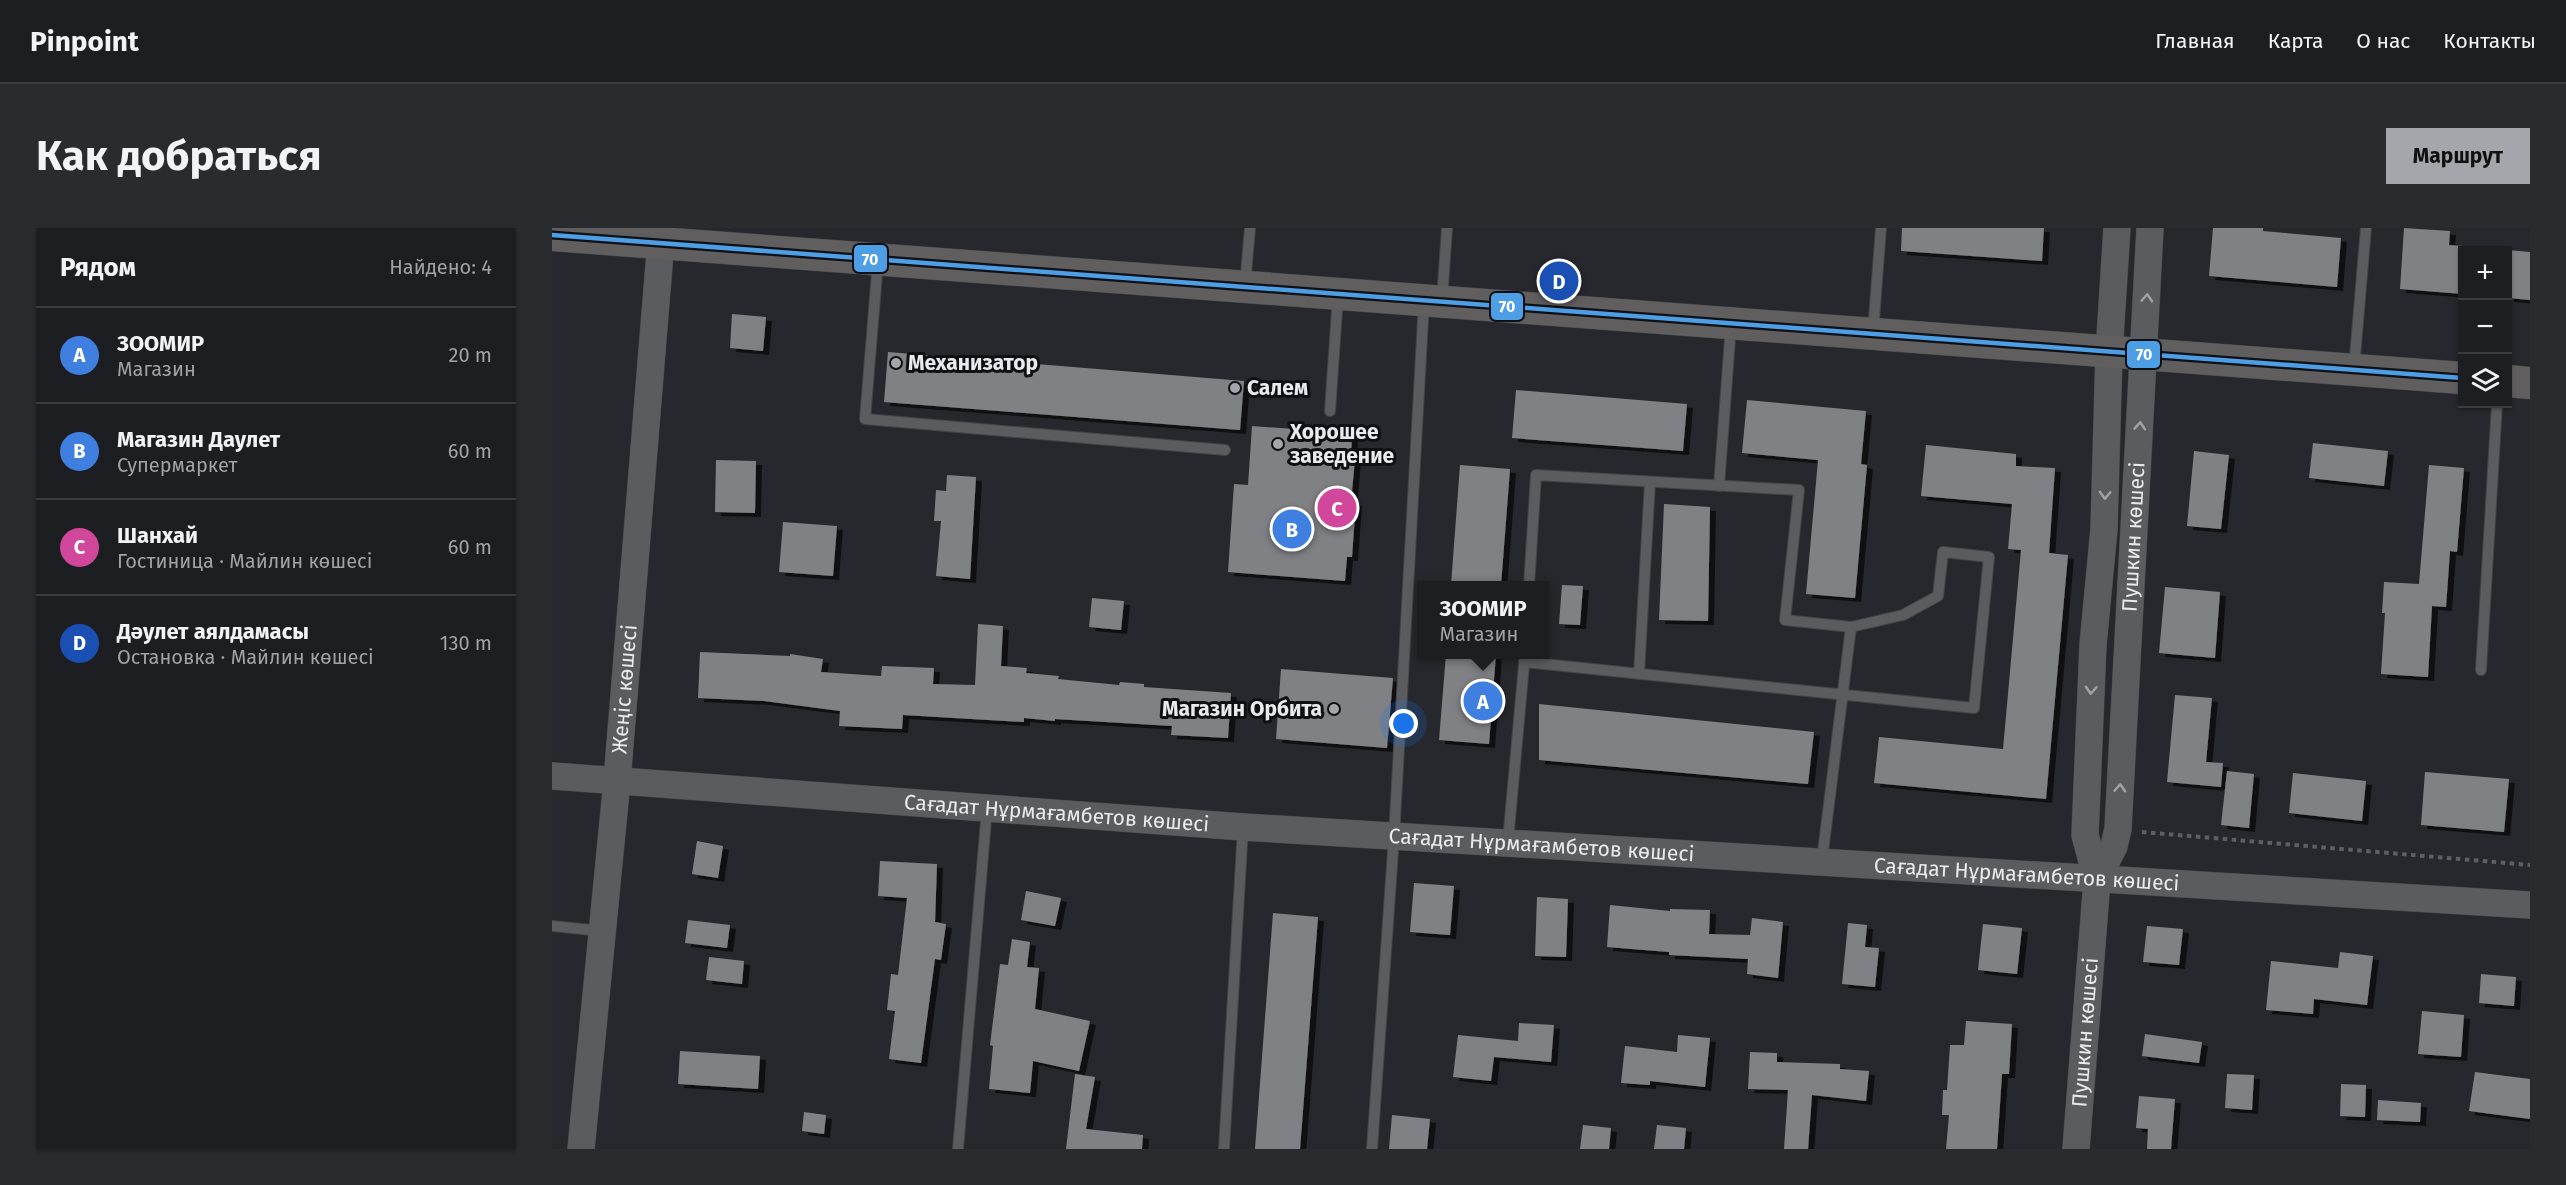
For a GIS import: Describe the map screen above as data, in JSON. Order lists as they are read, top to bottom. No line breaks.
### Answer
{"streets":{"street":["Пушкин көшесі","Жеңіс көшесі","Сағадат Нұрмағамбетов көшесі"]},"crossings":[["Пушкин көшесі","Сағадат Нұрмағамбетов көшесі"],["Жеңіс көшесі","Сағадат Нұрмағамбетов көшесі"]],"places":["Механизатор","Салем","Хорошее заведение","Магазин Орбита"],"lines":["transit line 70"],"page":{"header":"Pinpoint","nav":["Главная","Карта","О нас","Контакты"],"buttons":"Маршрут","title":"Как добраться","heading":["Рядом","Найдено: 4"],"map_buttons":["+","−"],"pins":["D","C","B","A"],"list":[{"mark":"A","name":"ЗООМИР","note":"Магазин","value":"20 m"},{"mark":"B","name":"Магазин Даулет","note":"Супермаркет","value":"60 m"},{"mark":"C","name":"Шанхай","note":"Гостиница · Майлин көшесі","value":"60 m"},{"mark":"D","name":"Дәулет аялдамасы","note":"Остановка · Майлин көшесі","value":"130 m"}],"popup":["ЗООМИР","Магазин"]}}
